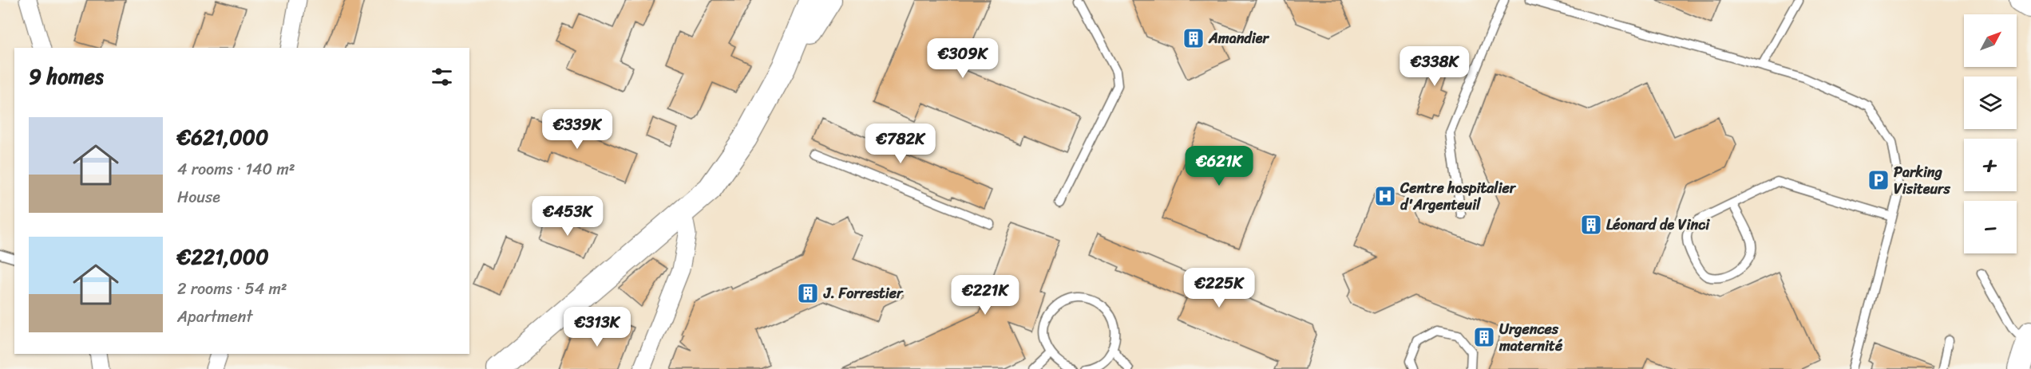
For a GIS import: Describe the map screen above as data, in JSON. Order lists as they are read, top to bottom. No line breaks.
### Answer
{"places":{"building":["Amandier","Léonard de Vinci","J. Forrestier","Urgences maternité"],"parking":["Parking Visiteurs"],"hospital":["Centre hospitalier d'Argenteuil"]},"north":"top right","page":{"map_buttons":["+","−"],"price":["€309K","€338K","€339K","€782K","€621K","€453K","€225K","€221K","€313K"],"heading":"9 homes","list":[{"name":"€621,000","note":"4 rooms · 140 m² · House"},{"name":"€221,000","note":"2 rooms · 54 m² · Apartment"}]}}
